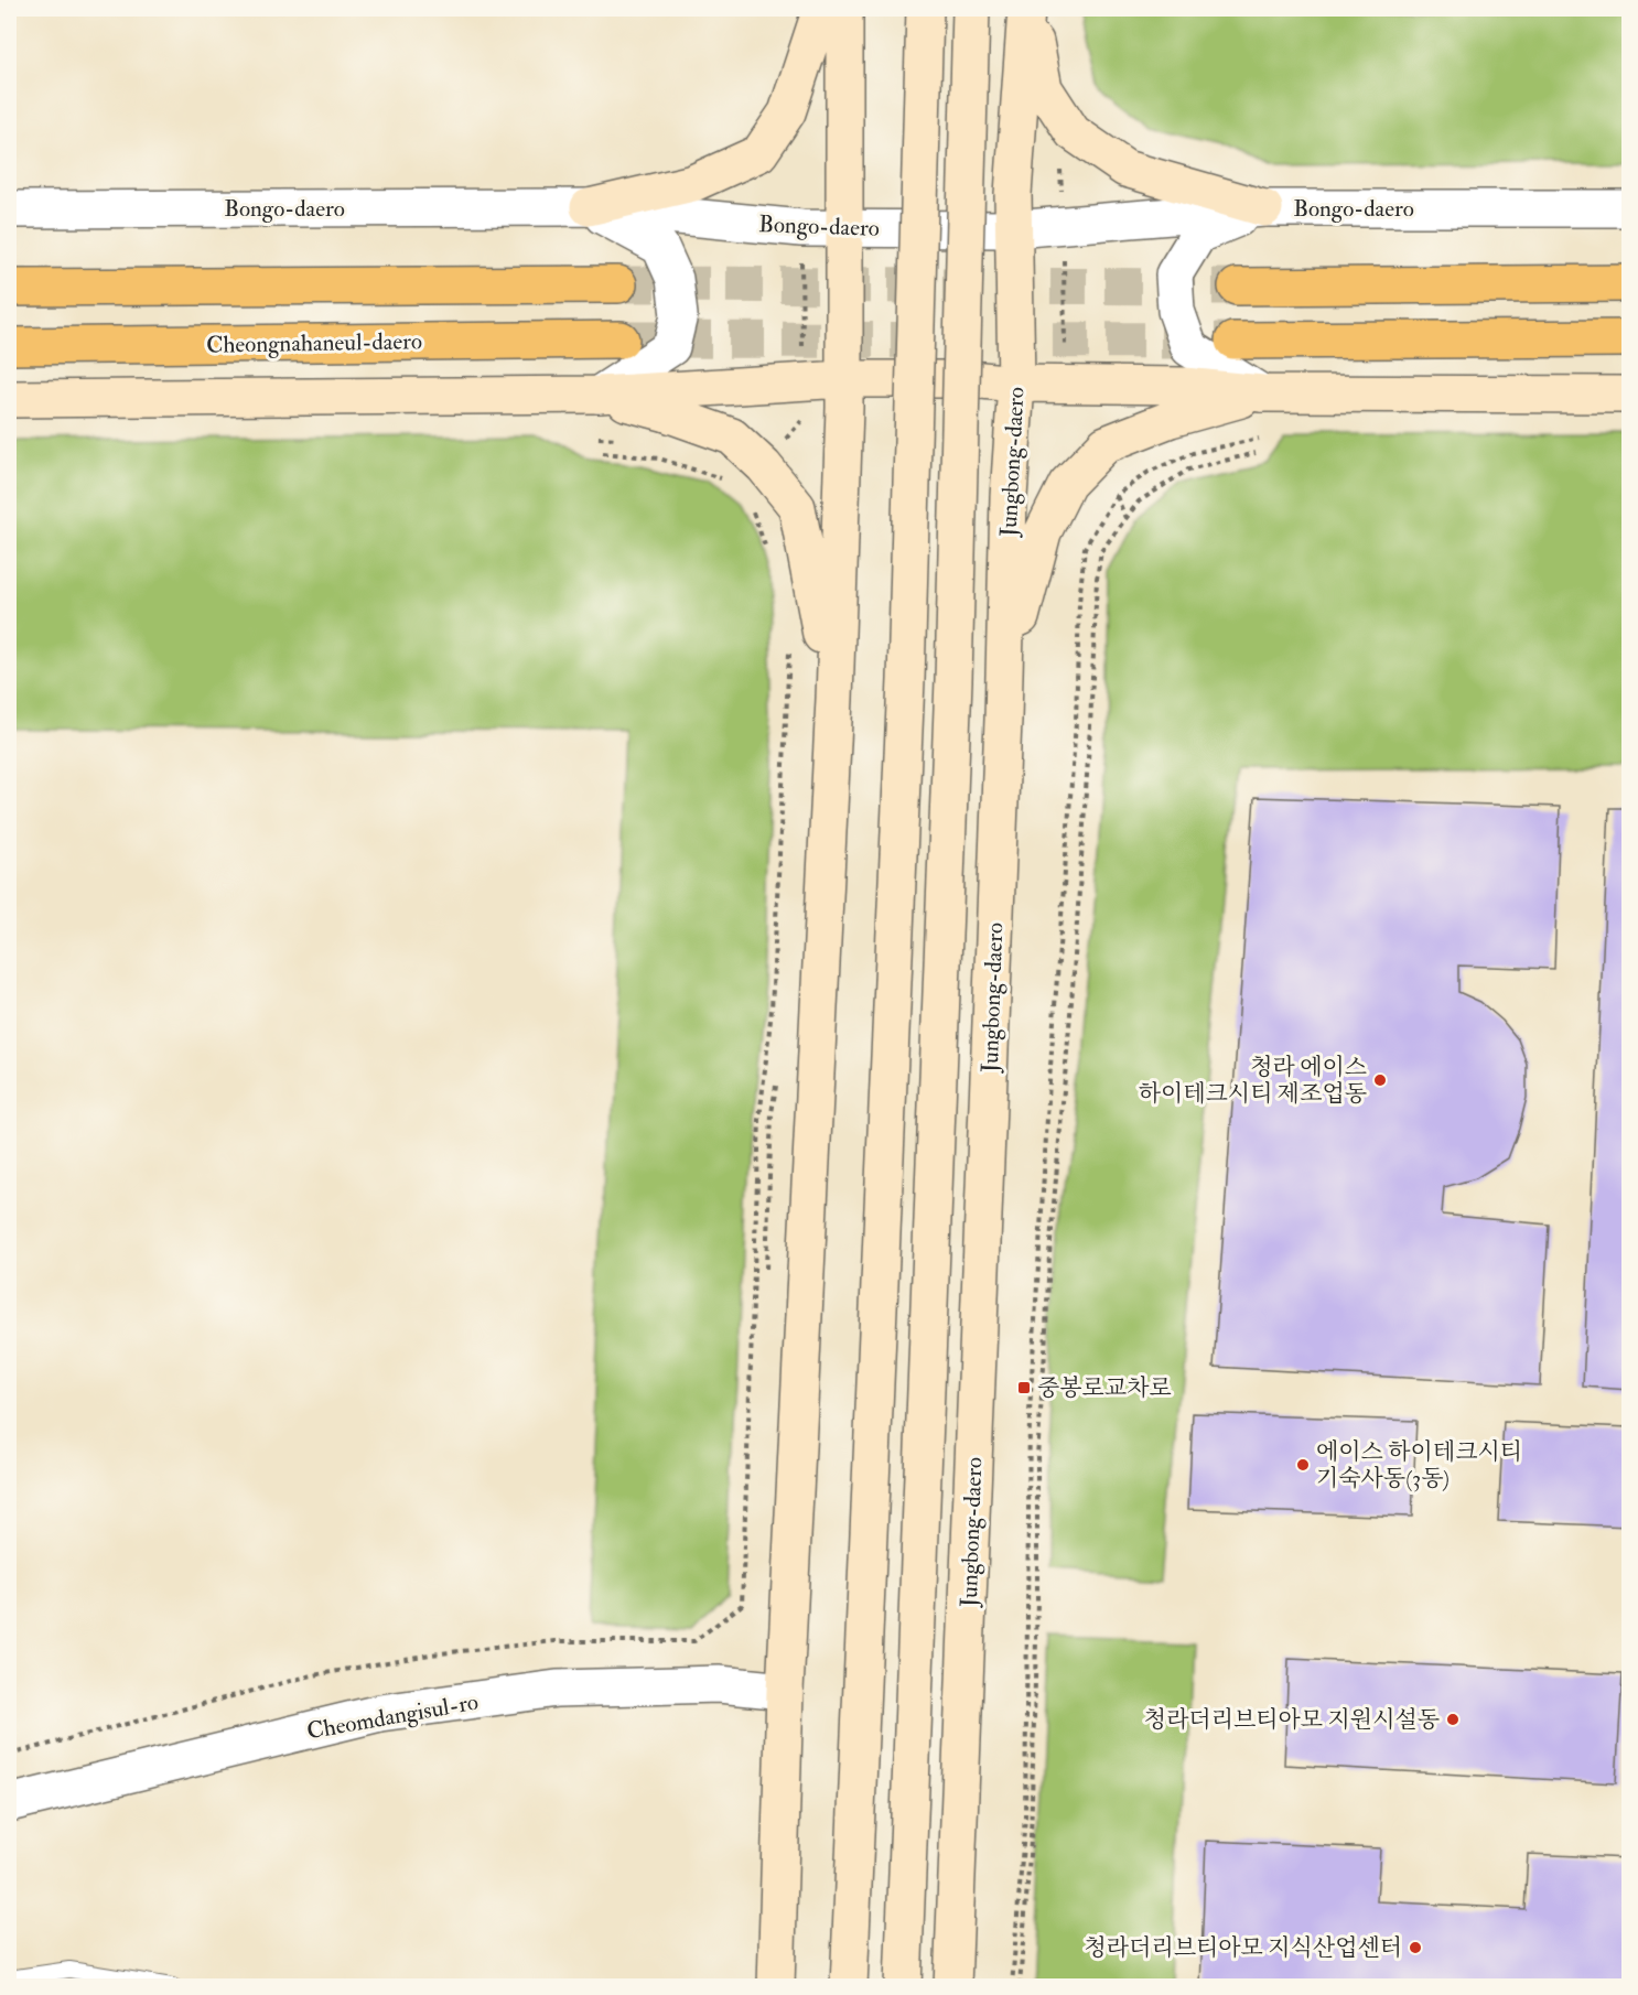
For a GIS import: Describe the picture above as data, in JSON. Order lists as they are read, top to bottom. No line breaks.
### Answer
{"streets":{"highway":["Cheongnahaneul-daero"],"main road":["Jungbong-daero"],"street":["Bongo-daero","Cheomdangisul-ro"]},"crossings":[["Bongo-daero","Jungbong-daero"]],"places":{"other":["청라 에이스 하이테크시티 제조업동","에이스 하이테크시티 기숙사동(3동)","청라더리브티아모 지원시설동","청라더리브티아모 지식산업센터"],"transit":["중봉로교차로"]}}
